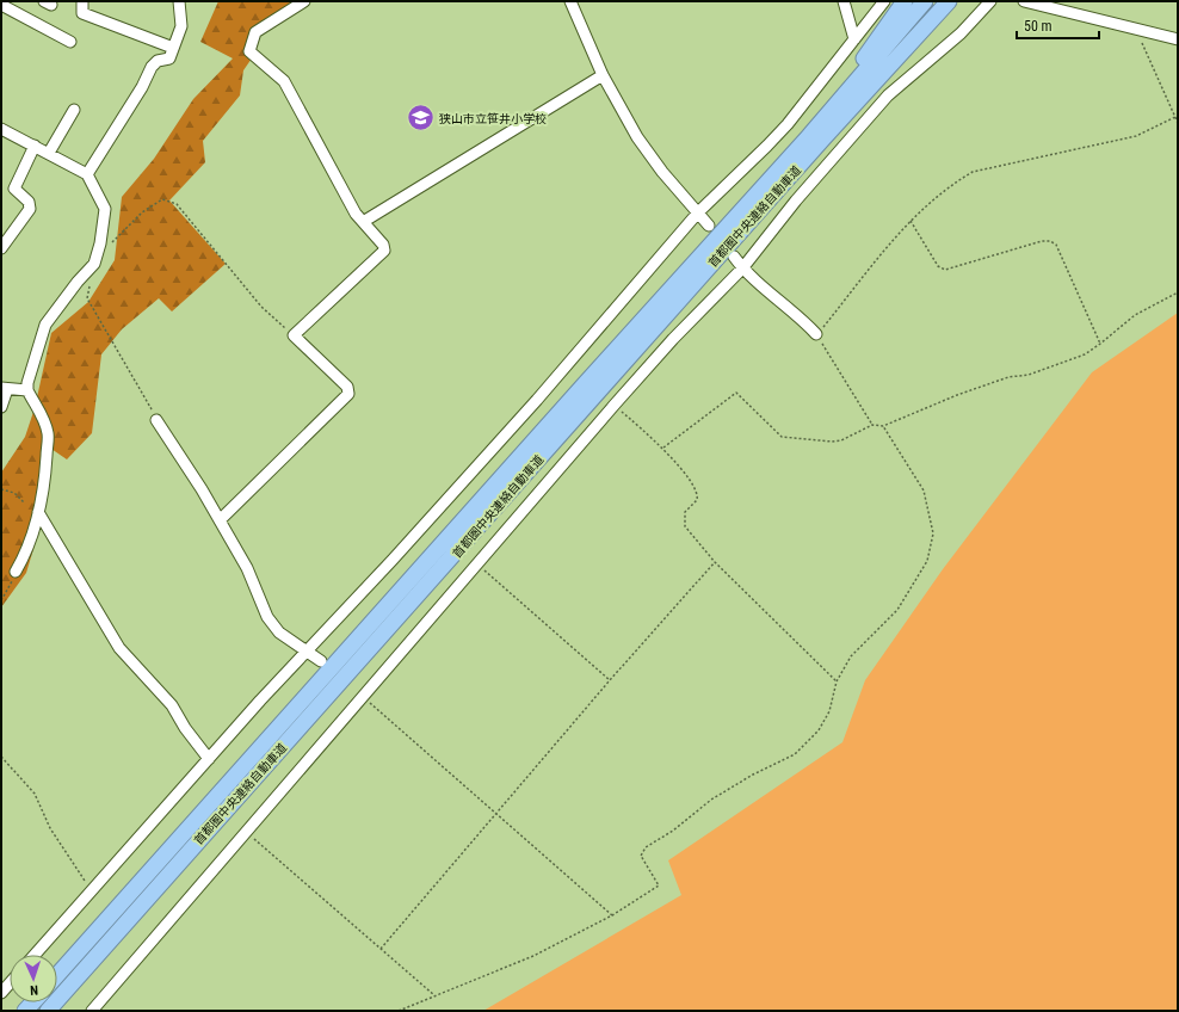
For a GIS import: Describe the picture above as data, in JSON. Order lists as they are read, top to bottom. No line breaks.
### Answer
{"streets":{"highway":["首都圏中央連絡自動車道"]},"places":{"school or university":["狭山市立笹井小学校"]},"scale_bar":"50 m","north":"bottom"}
